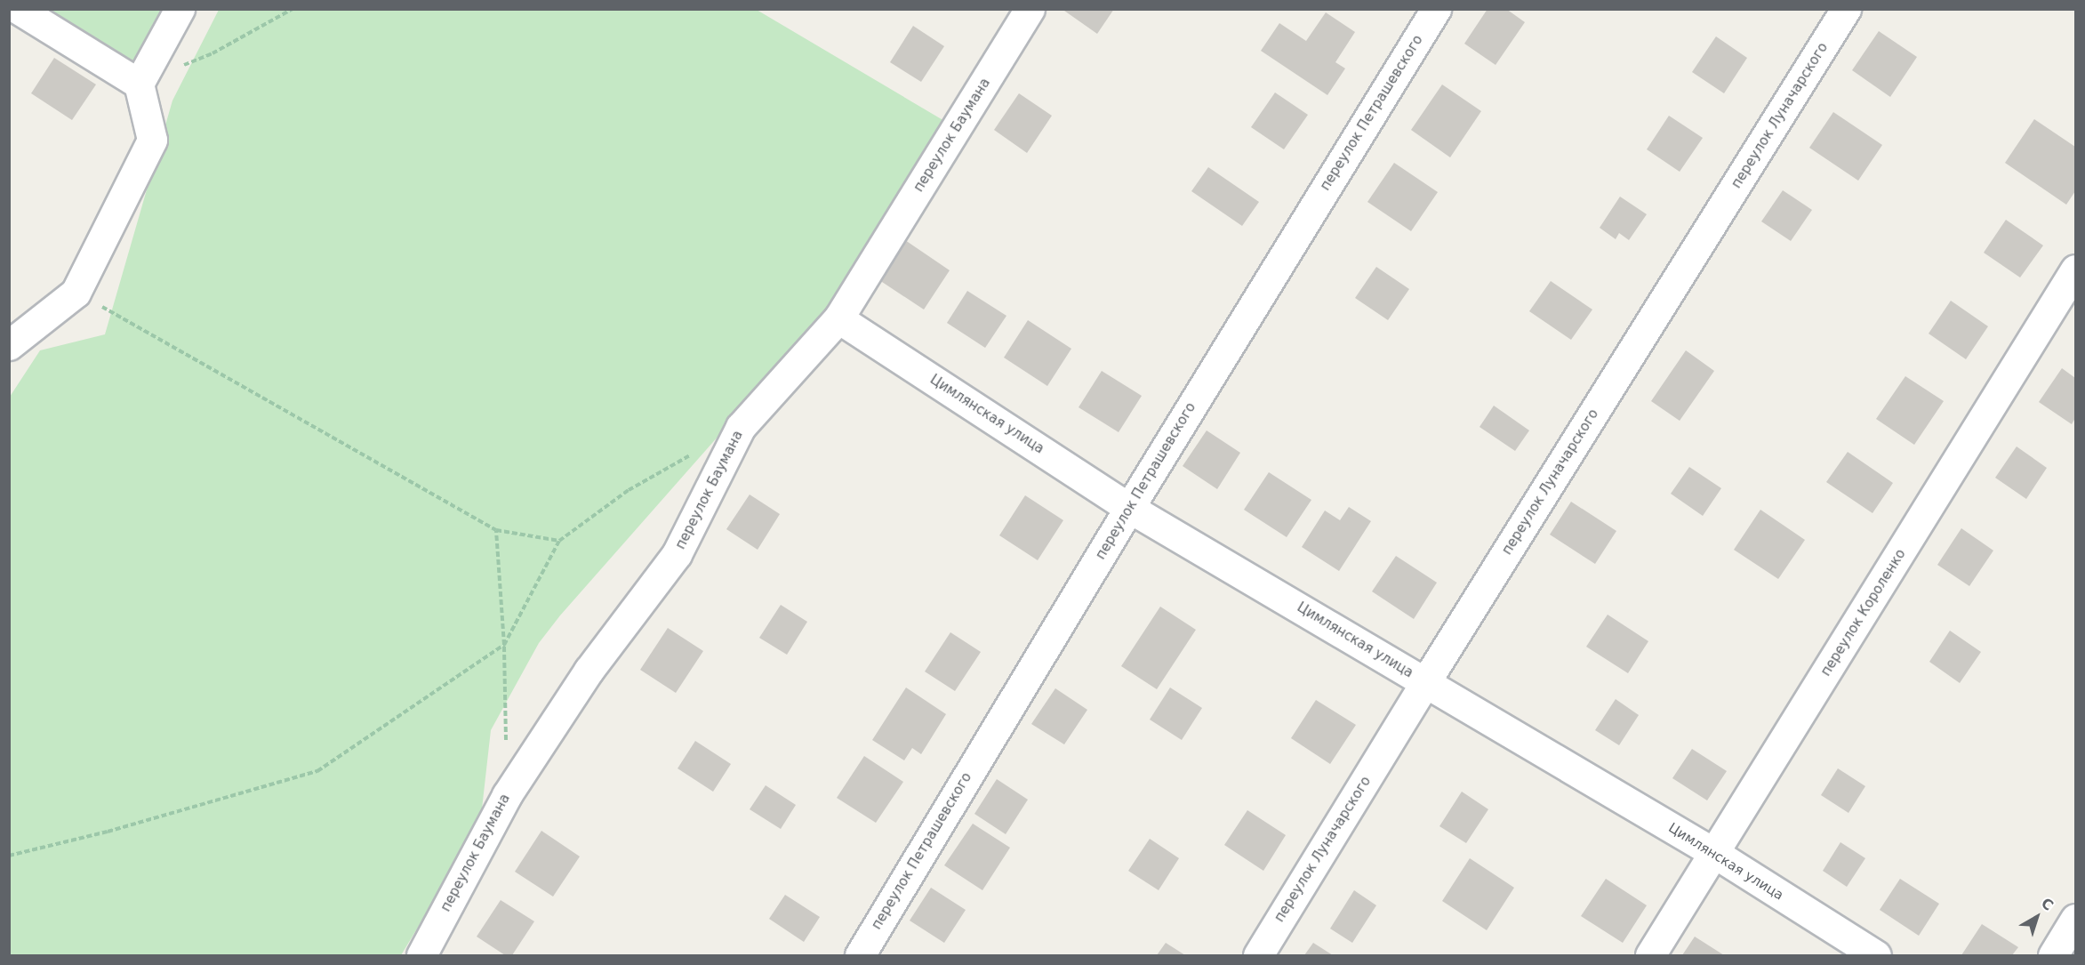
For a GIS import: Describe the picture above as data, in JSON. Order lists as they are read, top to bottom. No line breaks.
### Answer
{"streets":{"street":["переулок Петрашевского","переулок Луначарского","переулок Баумана","Цимлянская улица","переулок Короленко"]},"crossings":[["переулок Петрашевского","Цимлянская улица"],["переулок Луначарского","Цимлянская улица"],["переулок Баумана","Цимлянская улица"],["Цимлянская улица","переулок Короленко"]],"north":"top right"}
